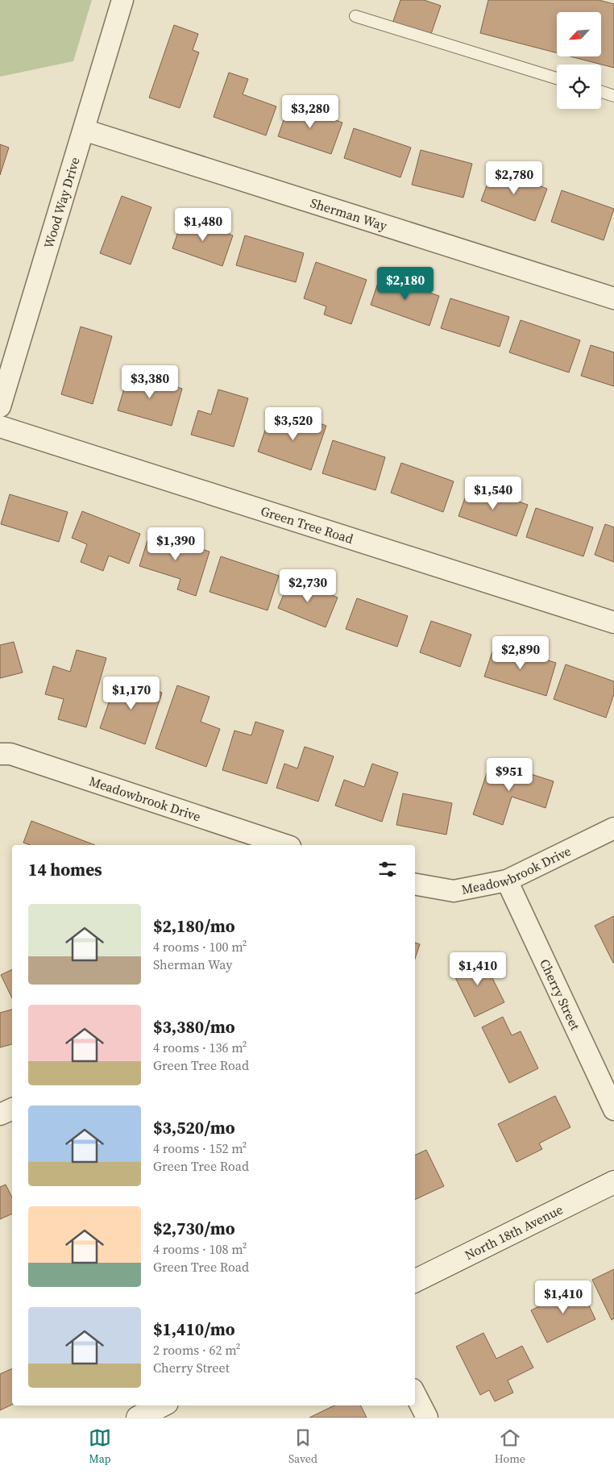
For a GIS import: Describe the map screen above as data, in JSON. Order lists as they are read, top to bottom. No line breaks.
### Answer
{"streets":{"street":["Wood Way Drive","Sherman Way","Green Tree Road","Meadowbrook Drive","Cherry Street","North 18th Avenue"]},"crossings":[["Wood Way Drive","Sherman Way"],["Meadowbrook Drive","Cherry Street"]],"north":"bottom left","page":{"price":["$3,280","$2,780","$1,480","$2,180","$3,380","$3,520","$1,540","$1,390","$2,730","$2,890","$1,170","$951","$1,410","$1,410"],"heading":"14 homes","list":[{"name":"$2,180/mo","note":"4 rooms · 100 m² · Sherman Way"},{"name":"$3,380/mo","note":"4 rooms · 136 m² · Green Tree Road"},{"name":"$3,520/mo","note":"4 rooms · 152 m² · Green Tree Road"},{"name":"$2,730/mo","note":"4 rooms · 108 m² · Green Tree Road"},{"name":"$1,410/mo","note":"2 rooms · 62 m² · Cherry Street"}],"tabs":["Map","Saved","Home"]}}
